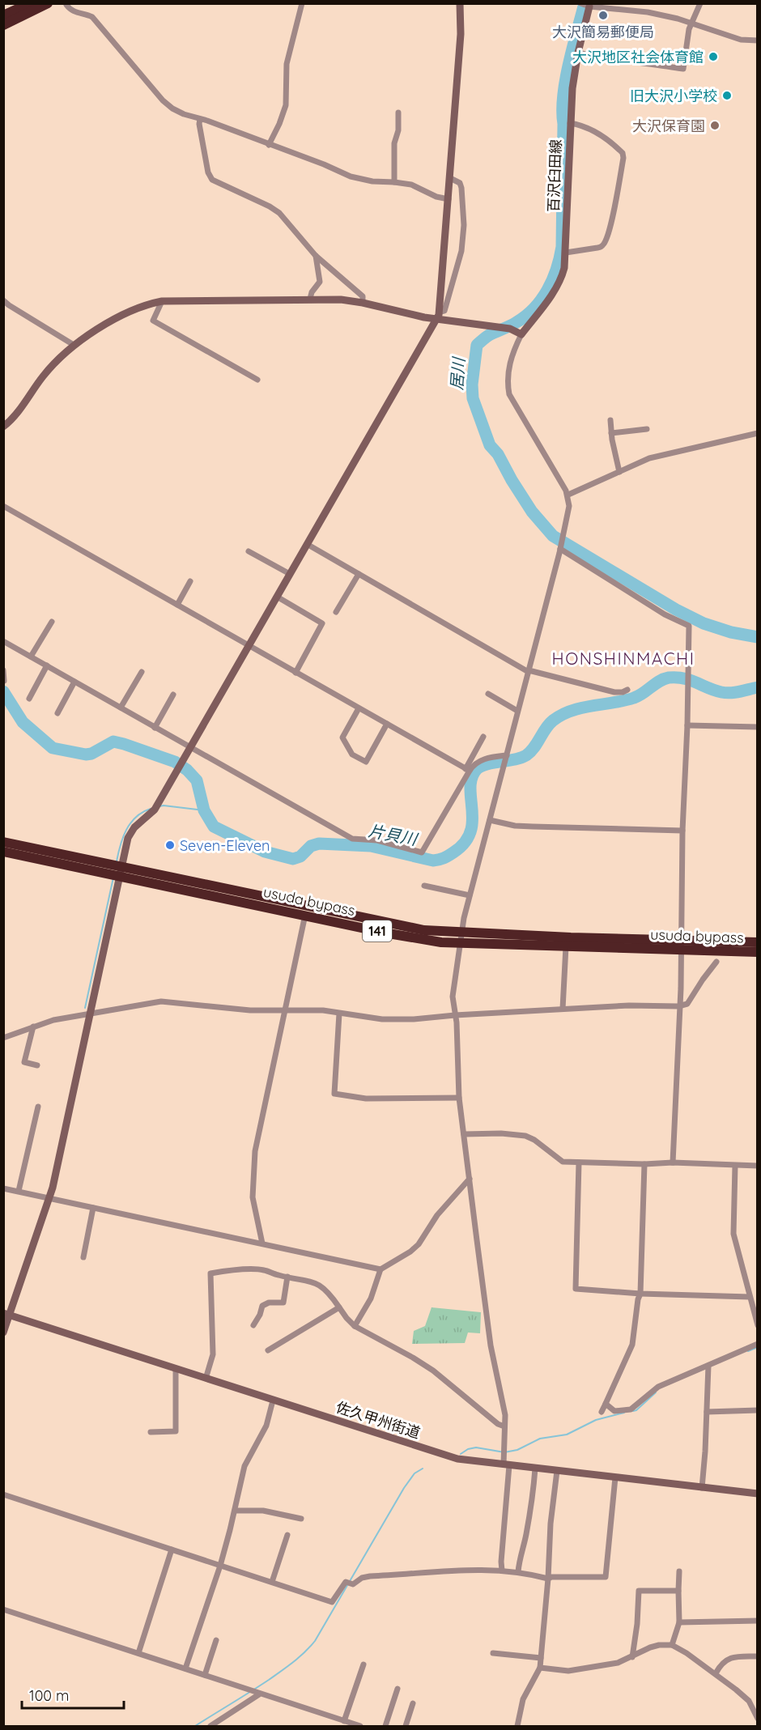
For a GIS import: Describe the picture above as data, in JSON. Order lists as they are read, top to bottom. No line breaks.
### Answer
{"streets":{"highway":["usuda bypass","141"],"street":["百沢臼田線","佐久甲州街道"]},"districts":["HONSHINMACHI"],"water":["居川","片貝川"],"places":["大沢簡易郵便局","大沢地区社会体育館","旧大沢小学校","大沢保育園","Seven-Eleven"],"scale_bar":"100 m"}
